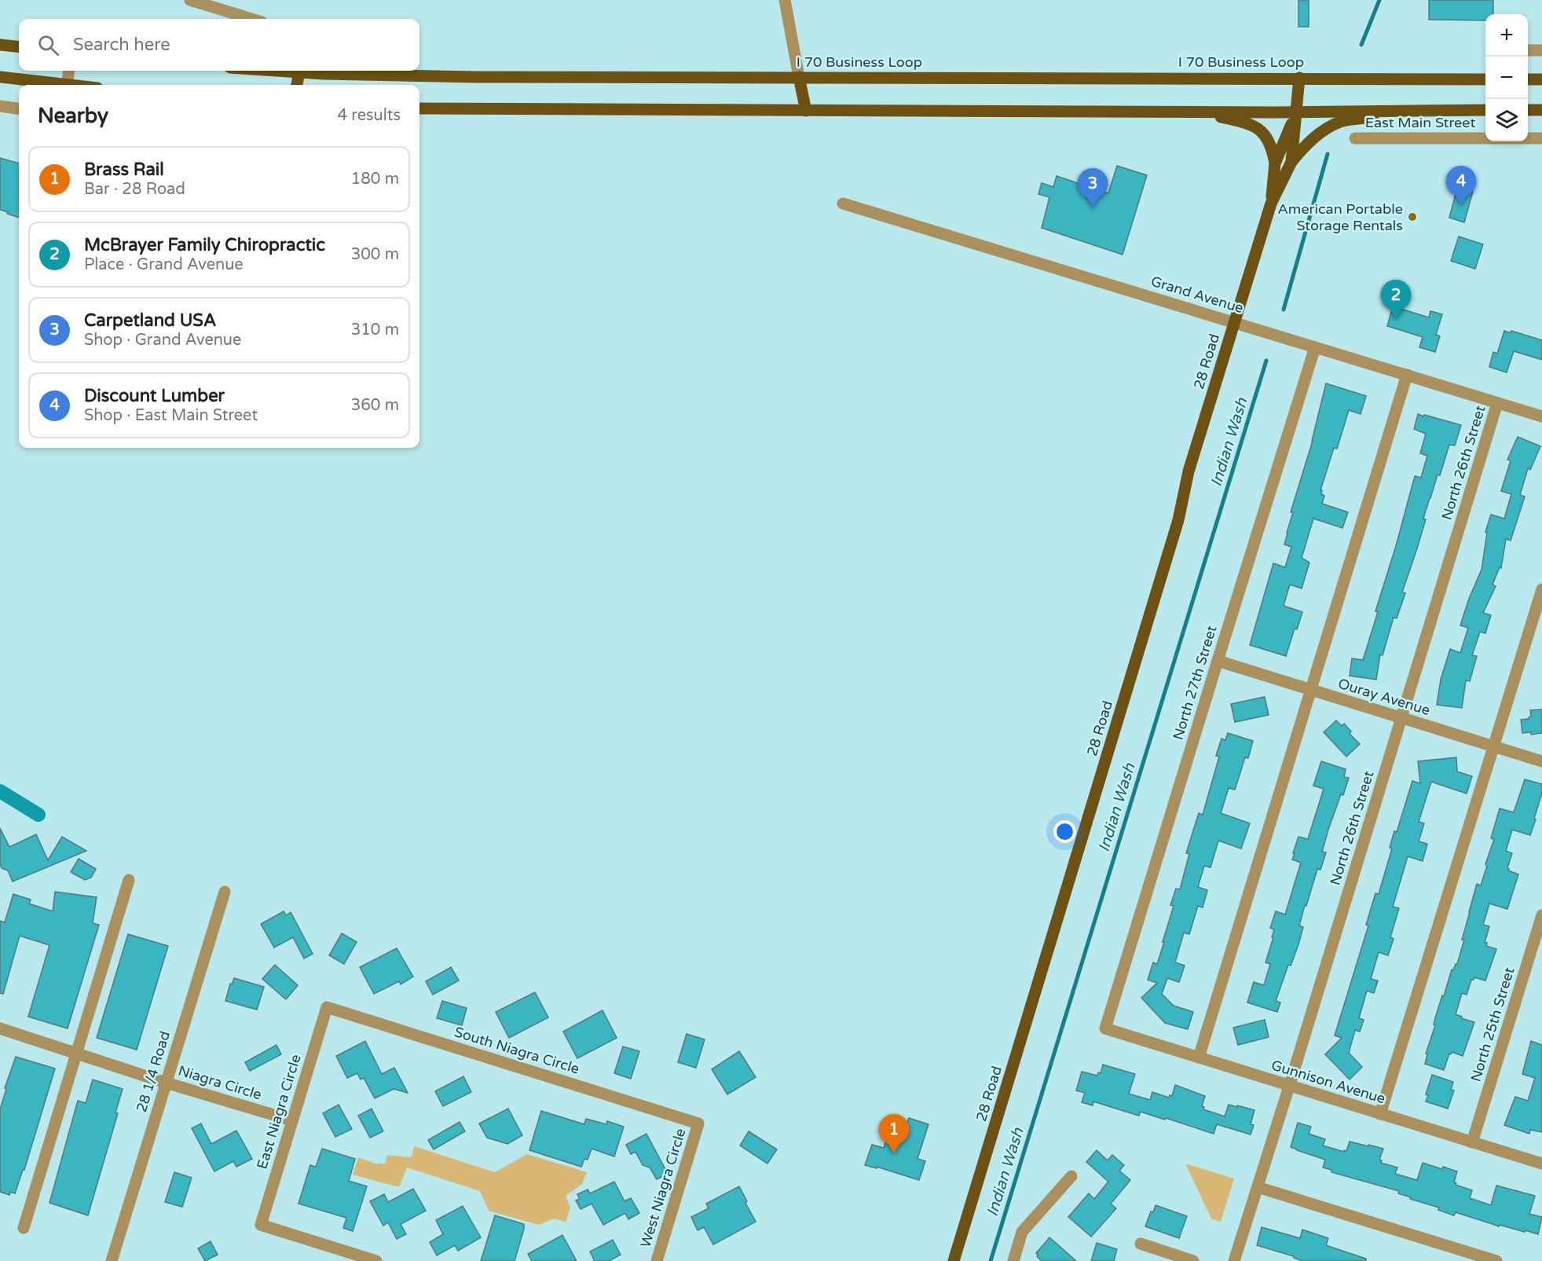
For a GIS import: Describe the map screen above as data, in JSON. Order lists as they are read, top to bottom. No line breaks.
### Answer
{"streets":{"main road":["I 70 Business Loop","28 Road"],"street":["East Main Street","Grand Avenue","North 26th Street","North 27th Street","Ouray Avenue","North 25th Street","South Niagra Circle","28 1/4 Road","Gunnison Avenue","Niagra Circle","East Niagra Circle","West Niagra Circle"]},"crossings":[["I 70 Business Loop","28 Road"],["Grand Avenue","28 Road"],["Grand Avenue","North 26th Street"],["Grand Avenue","North 27th Street"],["North 26th Street","Ouray Avenue"],["North 26th Street","Gunnison Avenue"],["North 27th Street","Ouray Avenue"],["North 27th Street","Gunnison Avenue"],["North 25th Street","Gunnison Avenue"],["South Niagra Circle","East Niagra Circle"],["South Niagra Circle","West Niagra Circle"],["28 1/4 Road","Niagra Circle"],["Niagra Circle","East Niagra Circle"]],"water":["Indian Wash"],"places":["American Portable Storage Rentals"],"page":{"map_buttons":["+","−"],"search":"Search here","heading":["Nearby","4 results"],"list":[{"mark":"1","name":"Brass Rail","note":"Bar · 28 Road","value":"180 m"},{"mark":"2","name":"McBrayer Family Chiropractic","note":"Place · Grand Avenue","value":"300 m"},{"mark":"3","name":"Carpetland USA","note":"Shop · Grand Avenue","value":"310 m"},{"mark":"4","name":"Discount Lumber","note":"Shop · East Main Street","value":"360 m"}],"pins":["4","3","2","1"]}}
